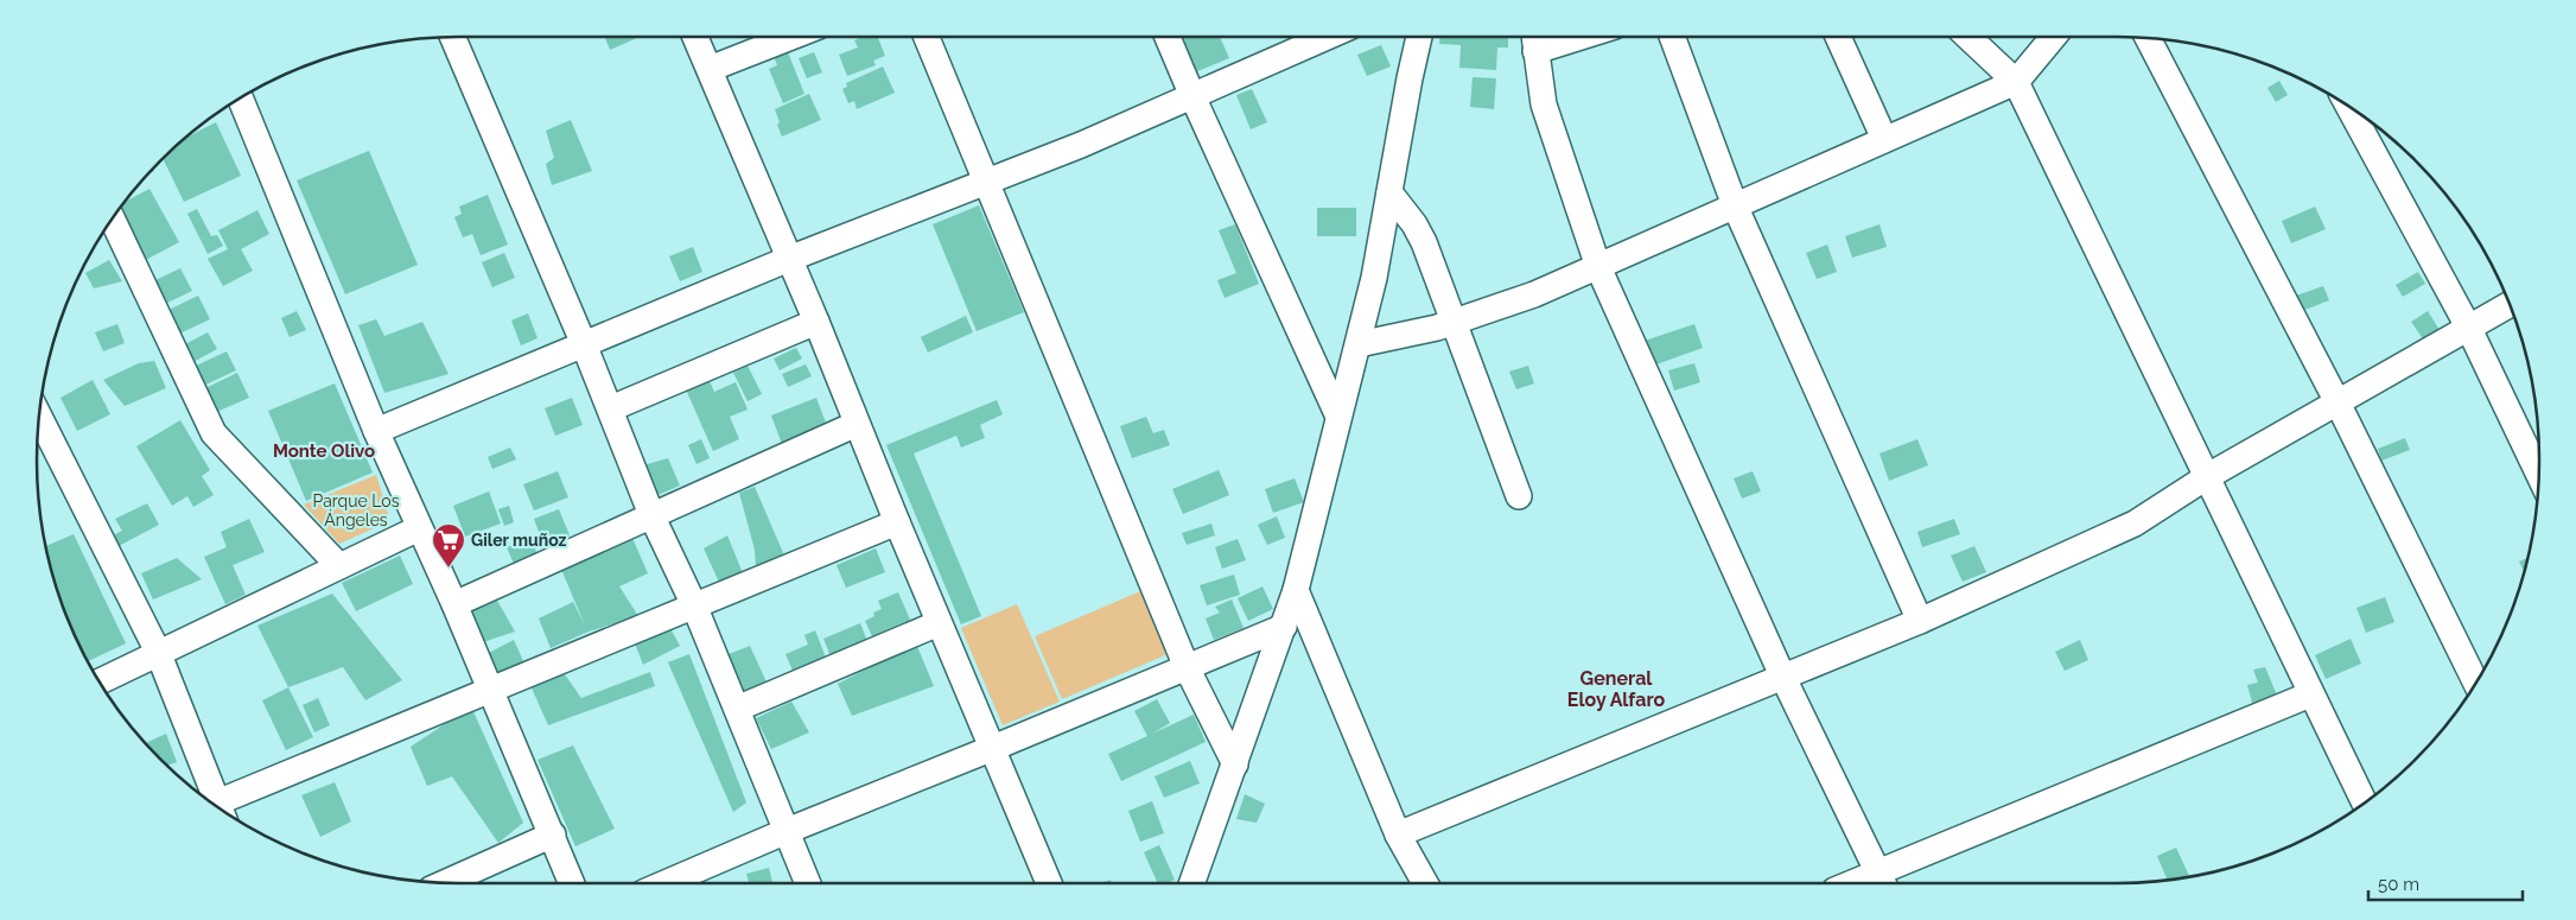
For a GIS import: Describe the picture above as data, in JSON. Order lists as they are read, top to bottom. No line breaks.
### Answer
{"districts":["Monte Olivo","General Eloy Alfaro"],"parks":["Parque Los Ángeles"],"places":{"supermarket":["Giler muñoz"]},"scale_bar":"50 m"}
